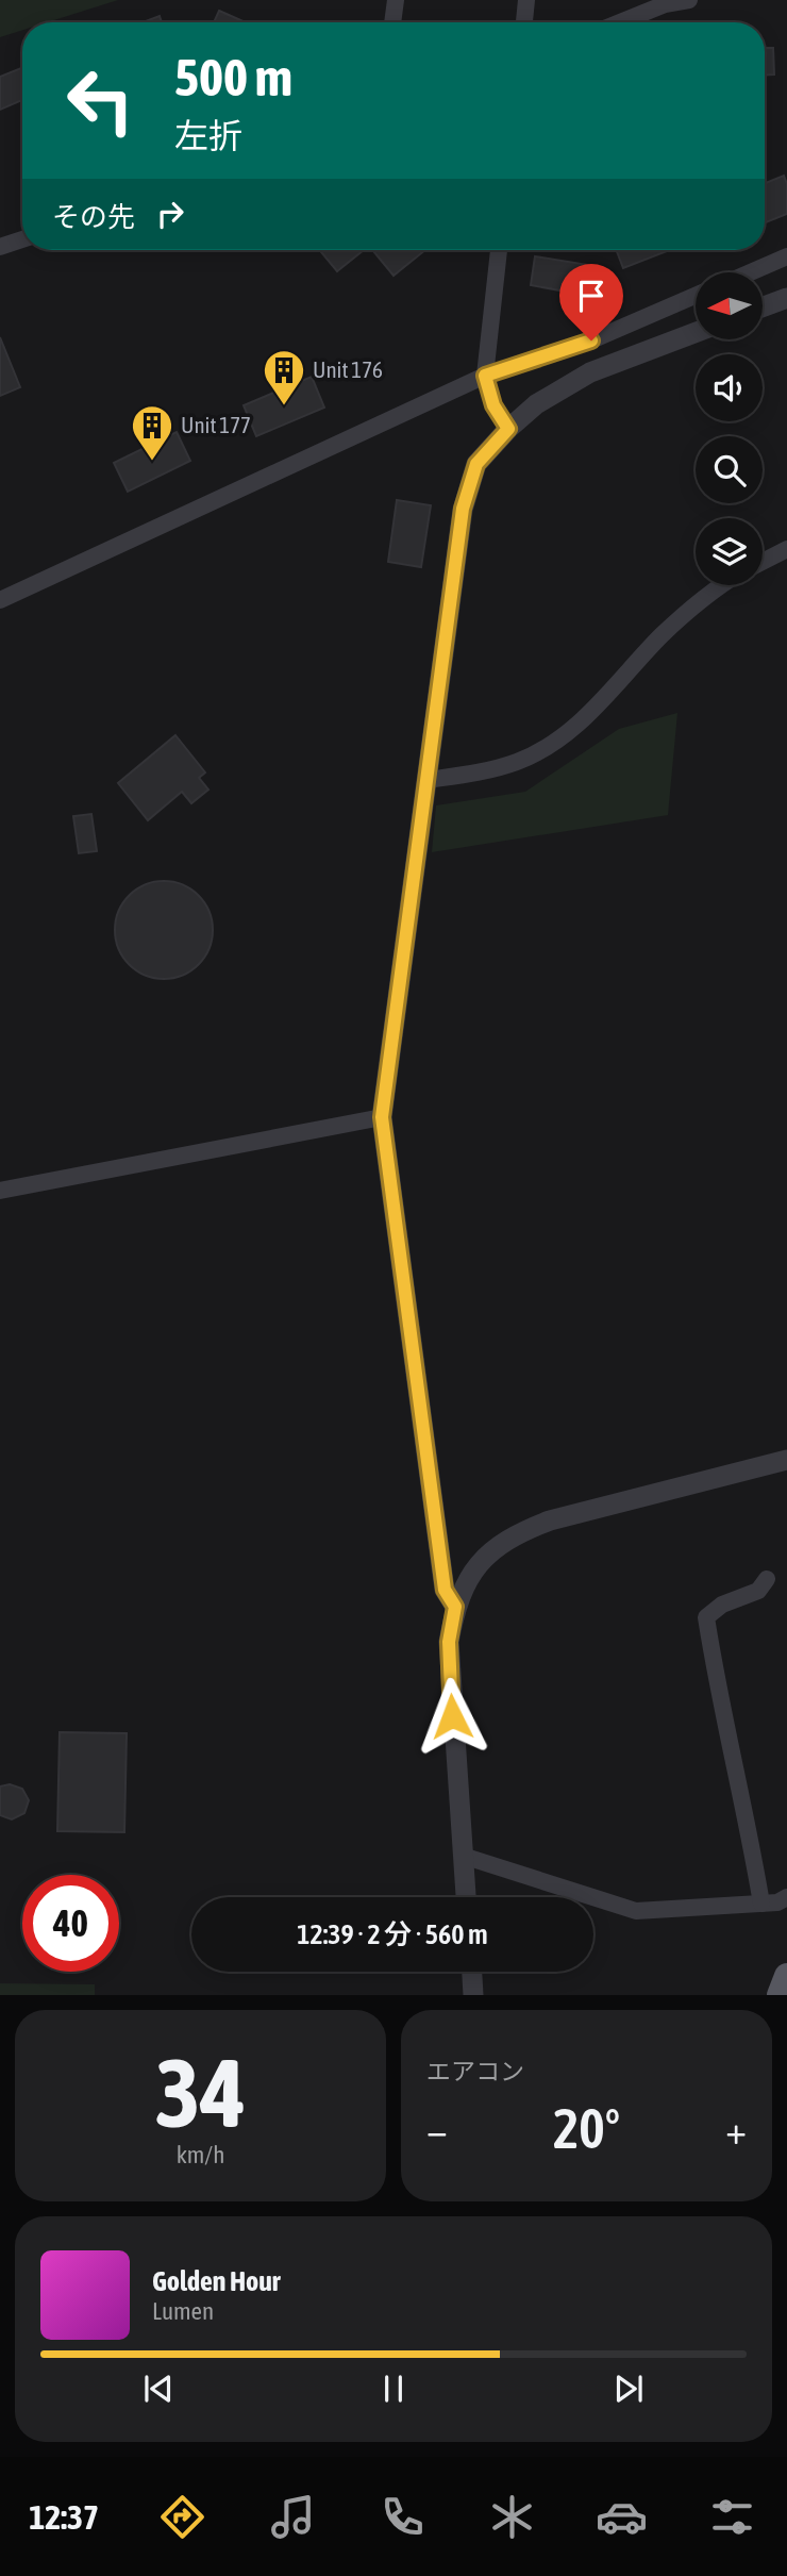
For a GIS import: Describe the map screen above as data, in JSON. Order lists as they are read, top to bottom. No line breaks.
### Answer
{"places":{"building":["Unit 176","Unit 177"]},"north":"left","page":{"turn":["500 m","左折"],"then":"その先","limit":"40","trip":"12:39 · 2 分 · 560 m","tile":[["34","km/h"],"エアコン"],"heat":["−","20°","+"],"song":["Golden Hour","Lumen"],"tabs":"12:37"}}
